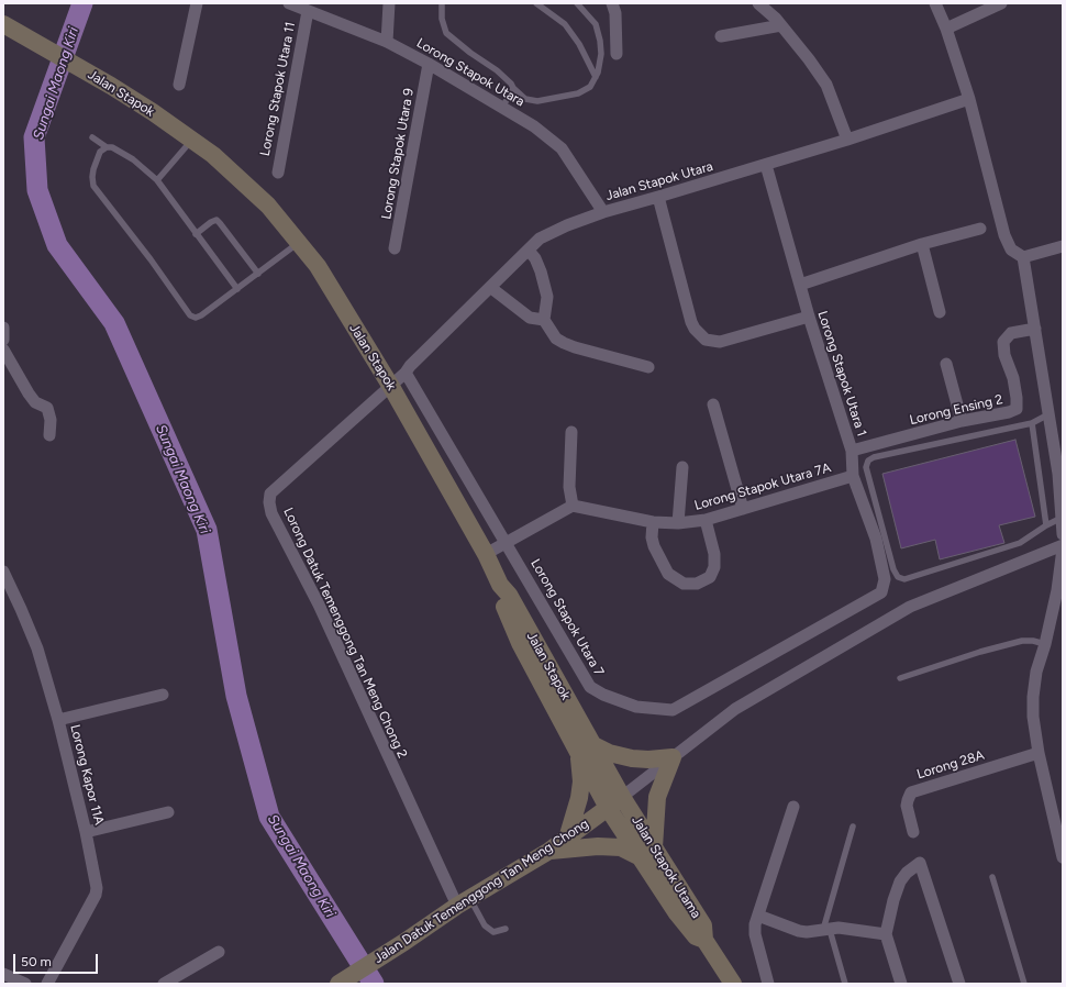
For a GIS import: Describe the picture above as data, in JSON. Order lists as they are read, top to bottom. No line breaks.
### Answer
{"streets":{"main road":["Jalan Stapok","Jalan Stapok Utama","Jalan Datuk Temenggong Tan Meng Chong"],"street":["Lorong Stapok Utara","Lorong Stapok Utara 11","Lorong Stapok Utara 9","Jalan Stapok Utara","Lorong Stapok Utara 1","Lorong Ensing 2","Lorong Stapok Utara 7A","Lorong Stapok Utara 7","Lorong Datuk Temenggong Tan Meng Chong 2","Lorong 28A","Lorong Kapor 11A"]},"crossings":[["Lorong Stapok Utara","Lorong Stapok Utara 11"],["Lorong Stapok Utara","Lorong Stapok Utara 9"],["Lorong Stapok Utara","Jalan Stapok Utara"],["Jalan Stapok","Lorong Datuk Temenggong Tan Meng Chong 2"],["Jalan Stapok","Jalan Stapok Utama"],["Jalan Stapok","Jalan Datuk Temenggong Tan Meng Chong"],["Jalan Stapok Utara","Lorong Stapok Utara 1"],["Jalan Stapok Utara","Lorong Stapok Utara 7"],["Jalan Stapok Utara","Lorong Datuk Temenggong Tan Meng Chong 2"],["Lorong Stapok Utara 1","Lorong Ensing 2"],["Lorong Stapok Utara 1","Lorong Stapok Utara 7A"],["Lorong Stapok Utara 1","Lorong Stapok Utara 7"],["Lorong Stapok Utara 7","Lorong Datuk Temenggong Tan Meng Chong 2"],["Lorong Datuk Temenggong Tan Meng Chong 2","Jalan Datuk Temenggong Tan Meng Chong"],["Jalan Stapok Utama","Jalan Datuk Temenggong Tan Meng Chong"]],"water":["Sungai Maong Kiri"],"scale_bar":"50 m"}
